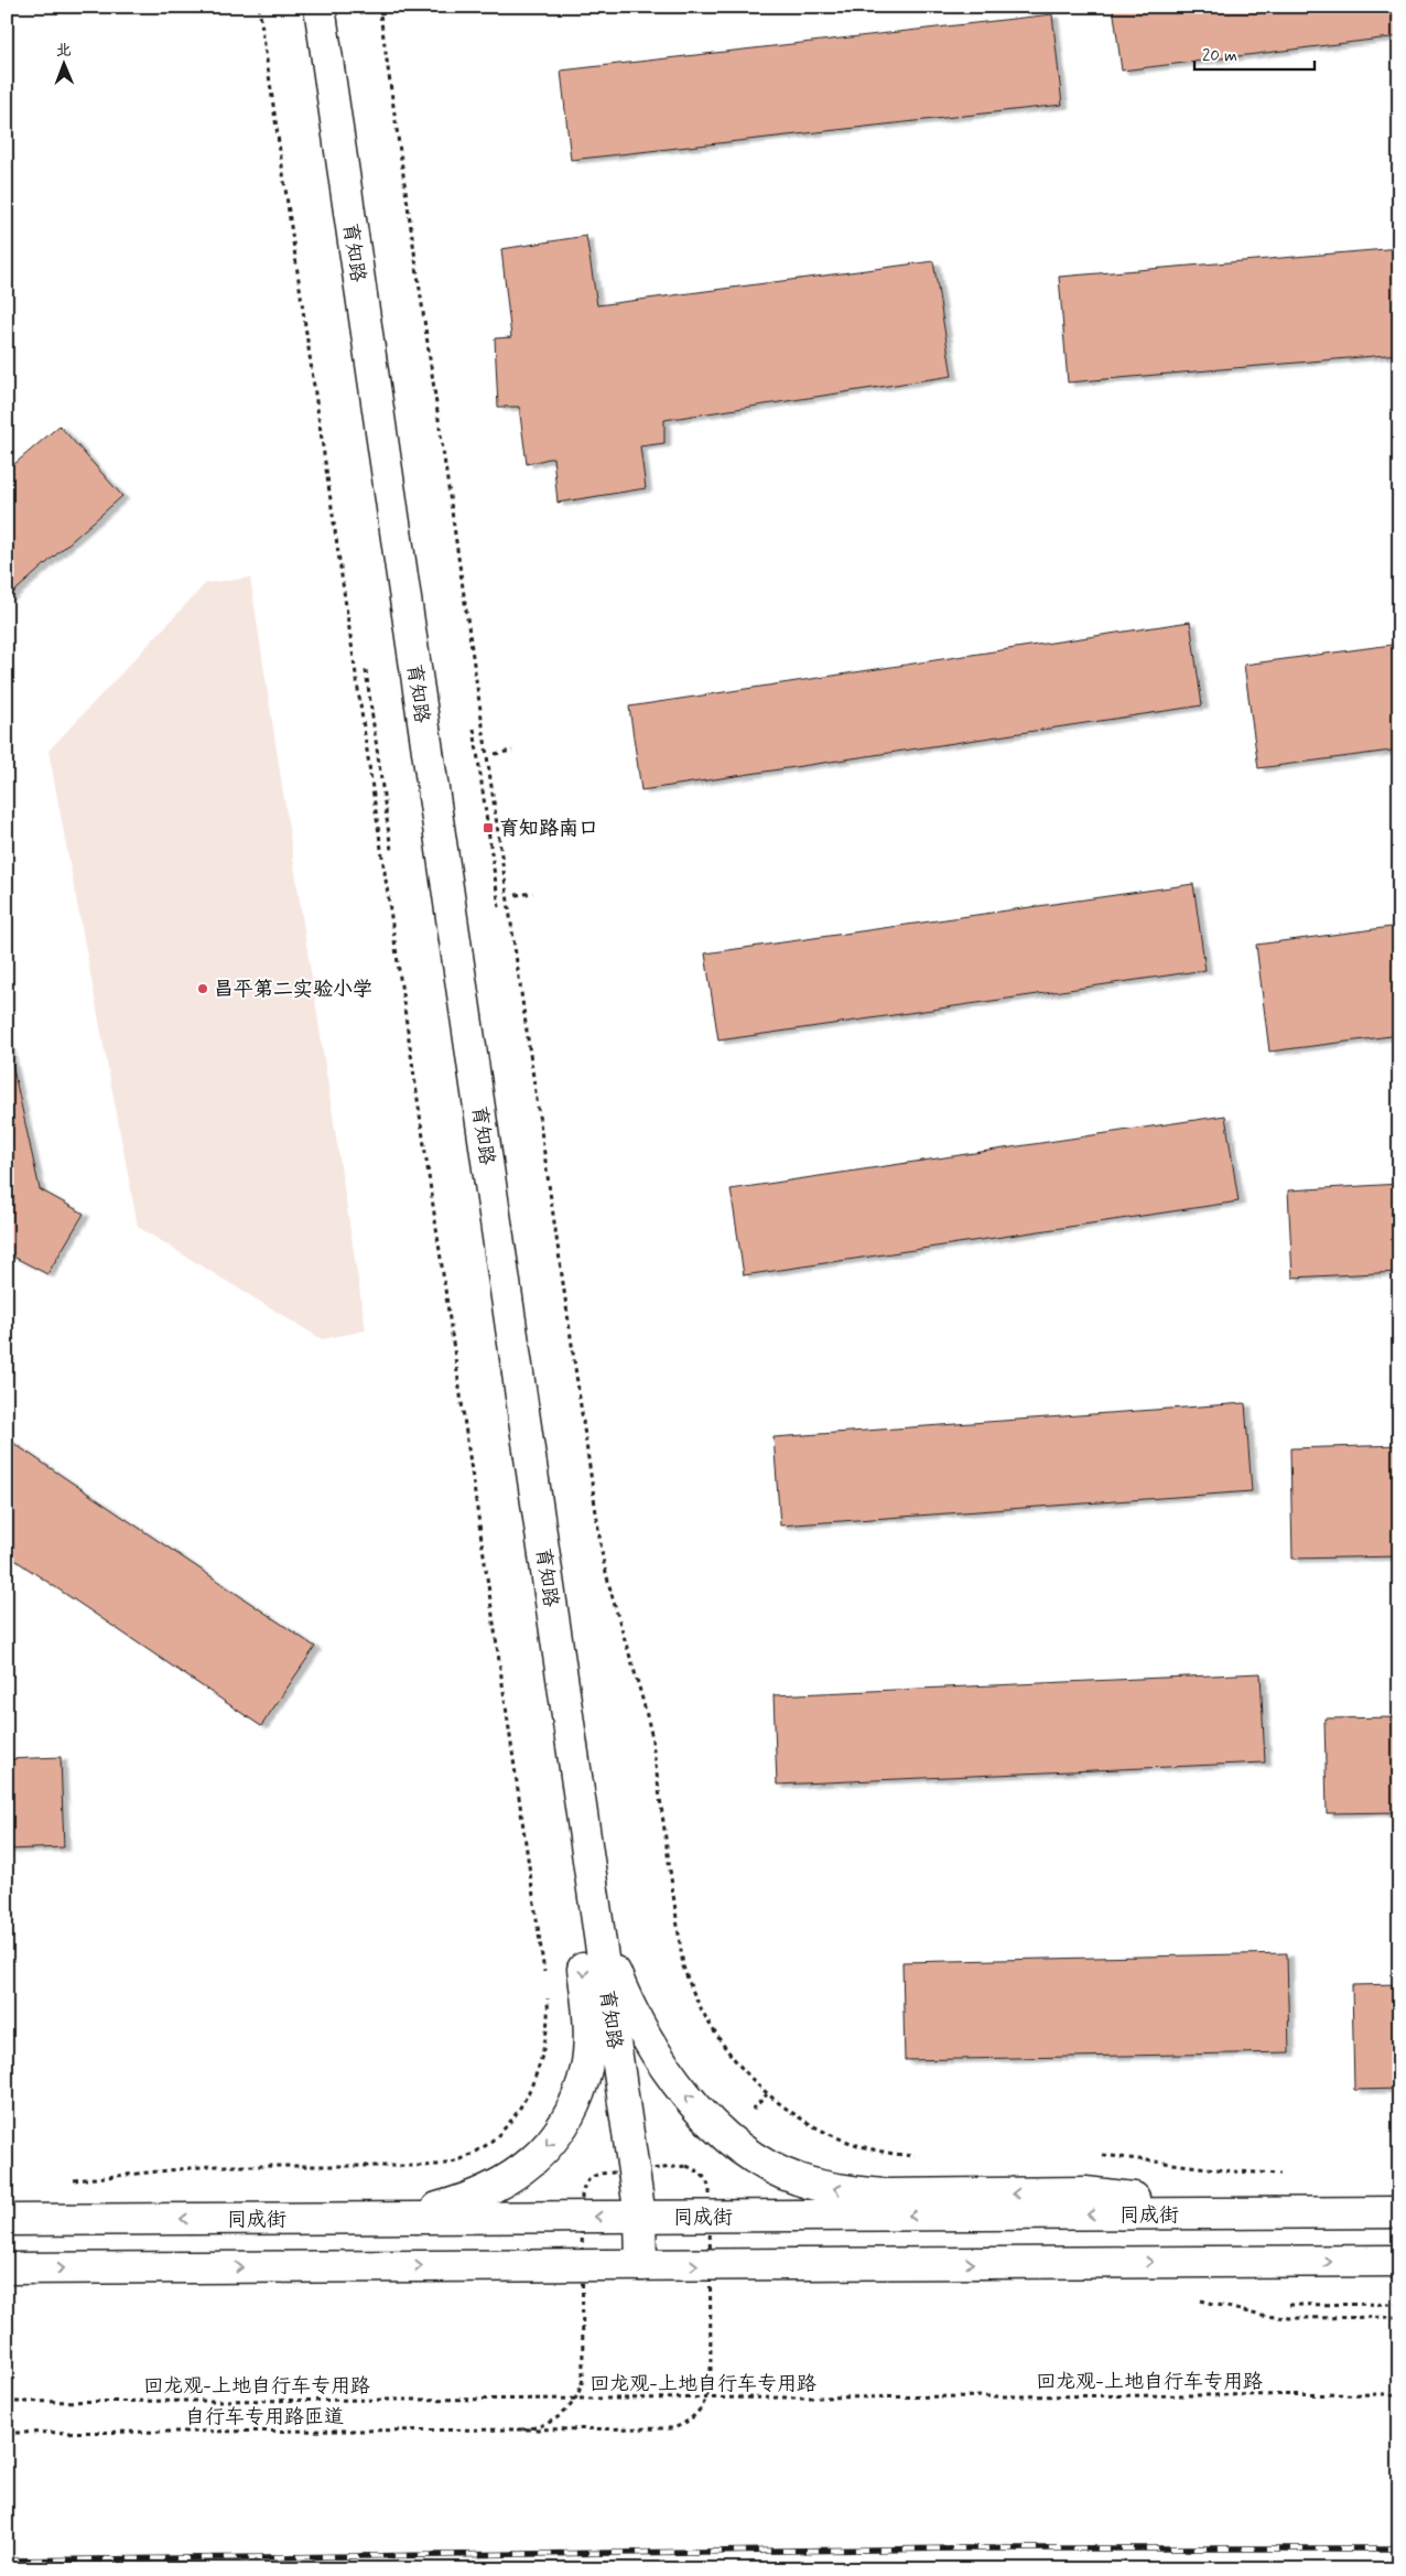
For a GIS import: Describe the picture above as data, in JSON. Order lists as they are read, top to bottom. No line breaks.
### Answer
{"streets":{"street":["育知路","同成街"],"path":["回龙观-上地自行车专用路","自行车专用路匝道"]},"crossings":[["育知路","同成街"]],"places":{"transit":["育知路南口"],"other":["昌平第二实验小学"]},"scale_bar":"20 m","north":"top"}
